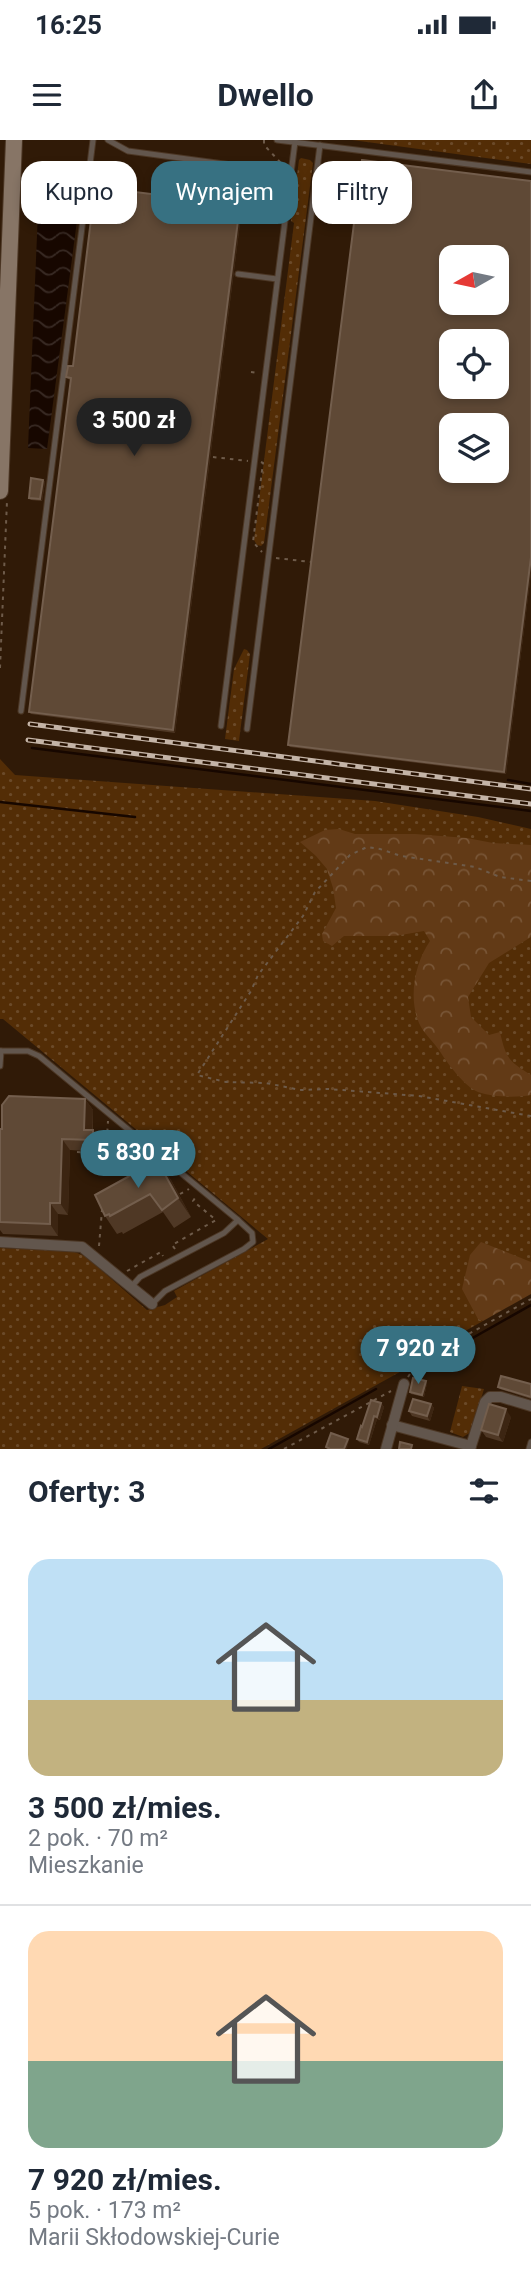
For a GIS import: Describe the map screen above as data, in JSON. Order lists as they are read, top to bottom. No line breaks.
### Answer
{"north":"left","page":{"status":"16:25","header":"Dwello","chip":["Kupno","Wynajem","Filtry"],"price":["3 500 zł","5 830 zł","7 920 zł"],"heading":"Oferty: 3","list":[{"name":"3 500 zł/mies.","note":"2 pok. · 70 m² · Mieszkanie"},{"name":"7 920 zł/mies.","note":"5 pok. · 173 m² · Marii Skłodowskiej-Curie"}]}}
